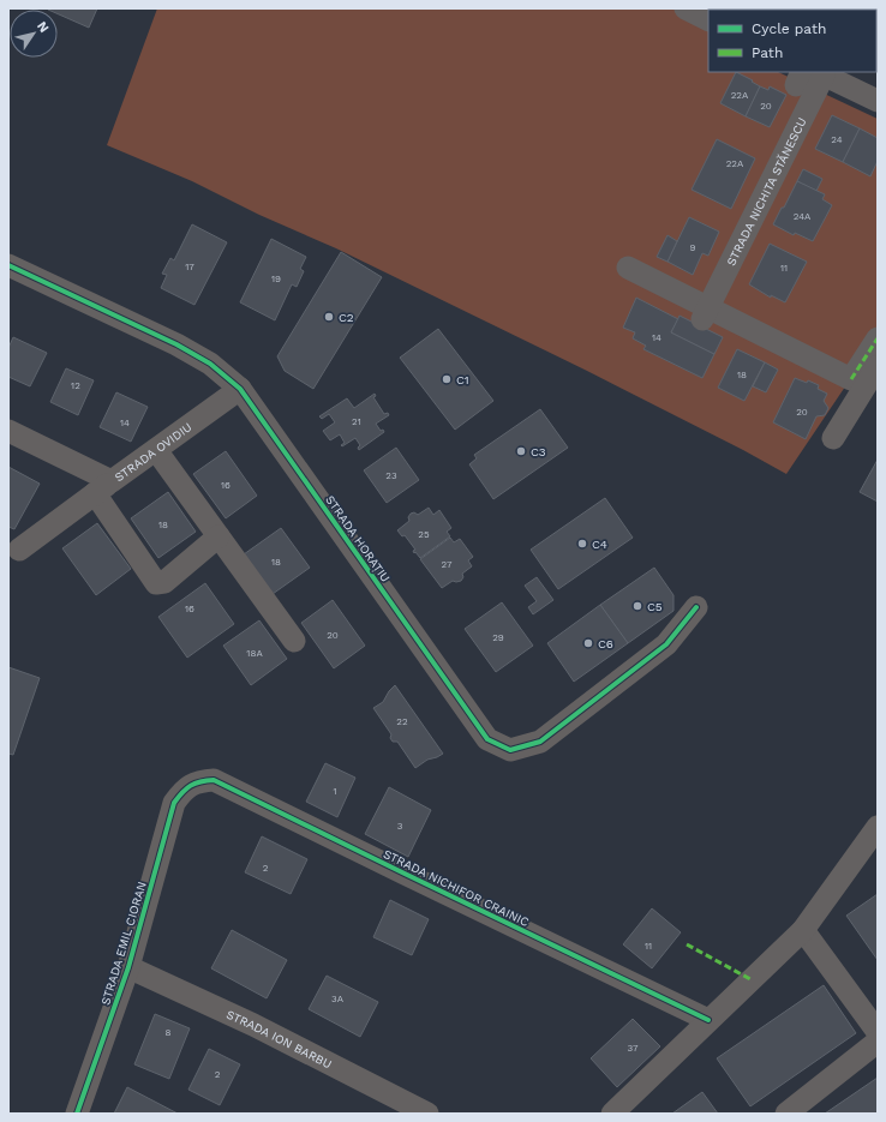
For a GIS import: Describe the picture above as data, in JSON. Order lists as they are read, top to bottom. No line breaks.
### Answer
{"streets":{"street":["STRADA NICHITA STĂNESCU","STRADA OVIDIU","STRADA HORAȚIU","STRADA NICHIFOR CRAINIC","STRADA EMIL CIORAN","STRADA ION BARBU"]},"crossings":[["STRADA OVIDIU","STRADA HORAȚIU"],["STRADA NICHIFOR CRAINIC","STRADA EMIL CIORAN"],["STRADA EMIL CIORAN","STRADA ION BARBU"]],"places":["C2","C1","C3","C4","C5","C6"],"house_numbers":["22A","20","24","22A","24A","9","17","11","19","14","18","12","20","21","14","23","16","18","25","18","27","16","20","29","18A","22","1","3","2","11","3A","8","37","2"],"legend":["Cycle path","Path"],"north":"top right"}
